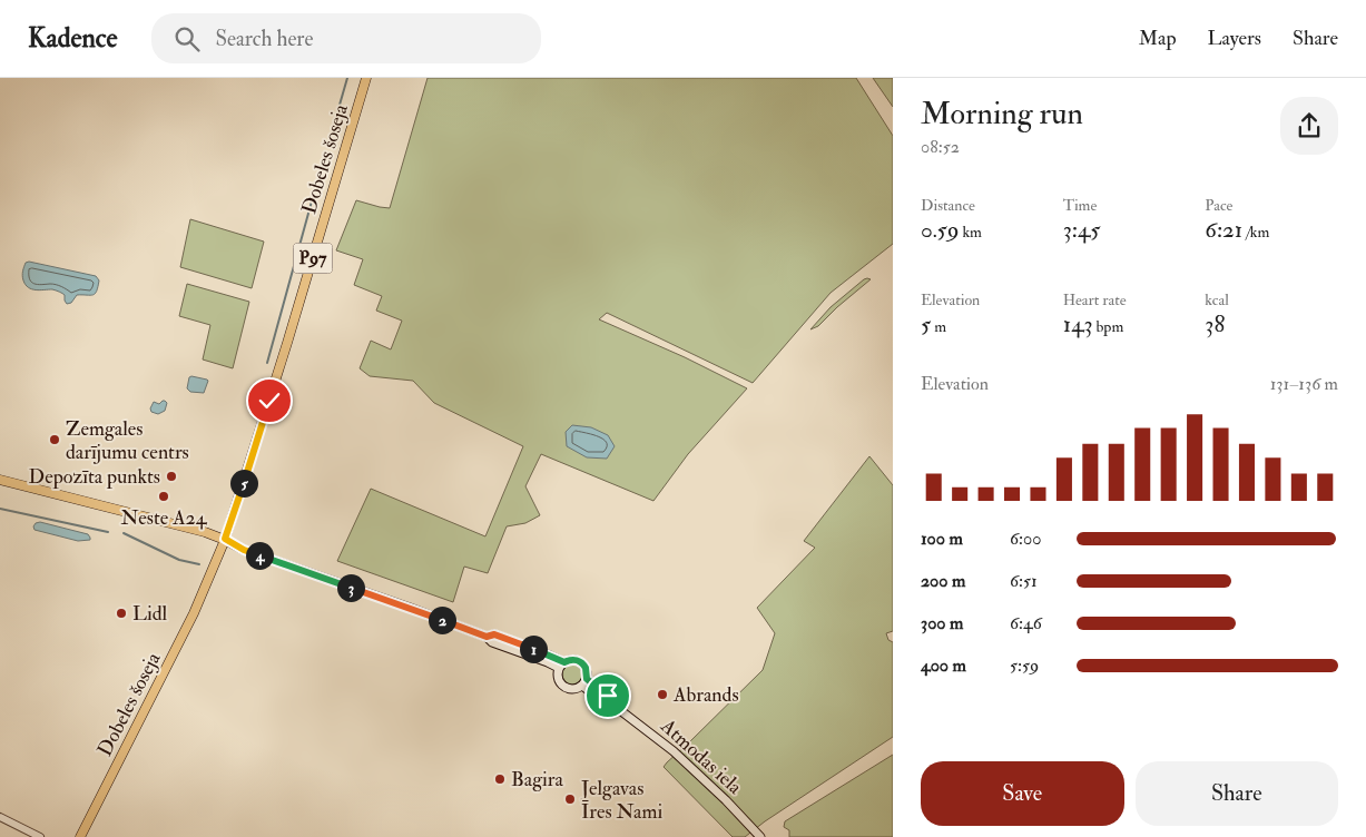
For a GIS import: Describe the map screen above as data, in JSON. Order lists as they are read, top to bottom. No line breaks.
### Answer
{"streets":{"main road":["Dobeles šoseja","P97","Atmodas iela"]},"places":["Zemgales darījumu centrs","Depozīta punkts","Neste A24","Lidl","Abrands","Bagira","Jelgavas Īres Nami"],"page":{"header":"Kadence","search":"Search here","nav":["Map","Layers","Share"],"heading":["Morning run","08:52"],"stats":[["Distance","0.59 km"],["Time","3:45"],["Pace","6:21 /km"],["Elevation","5 m"],["Heart rate","143 bpm"],["kcal","38"]],"chart":["Elevation","131–136 m"],"pins":["5","4","3","2","1"],"list":[{"name":"100 m","note":"6:00"},{"name":"200 m","note":"6:51"},{"name":"300 m","note":"6:46"},{"name":"400 m","note":"5:59"}],"buttons":["Save","Share"]}}
